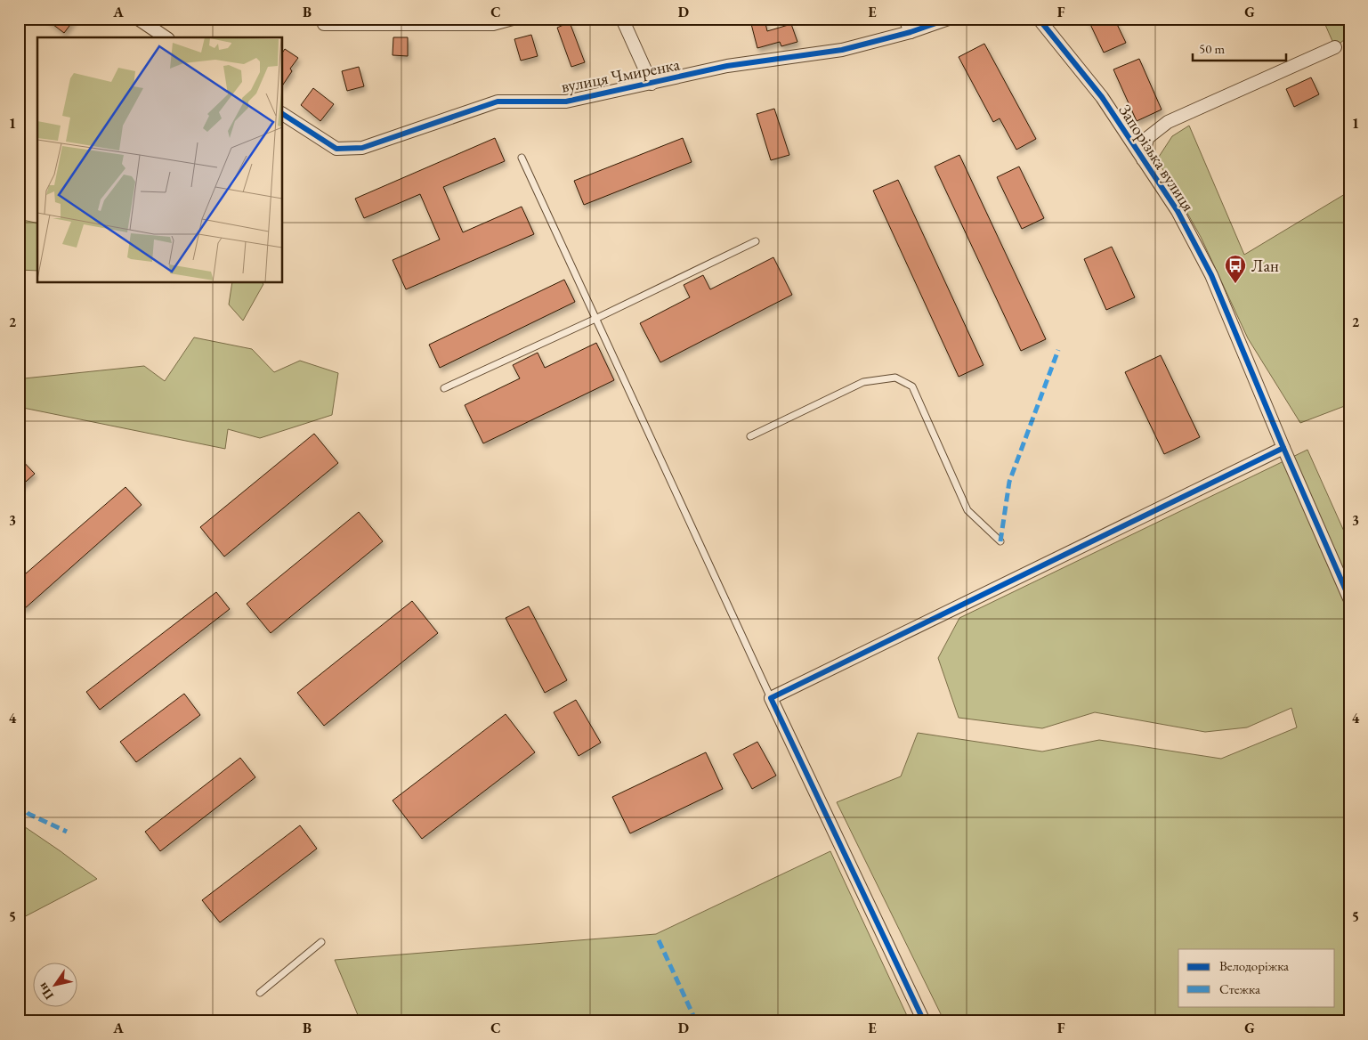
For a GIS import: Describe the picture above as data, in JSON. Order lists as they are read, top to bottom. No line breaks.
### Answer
{"streets":{"street":["вулиця Чмиренка","Запорізька вулиця"]},"places":{"bus stop":["Лан"]},"legend":["Велодоріжка","Стежка"],"scale_bar":"50 m","north":"bottom left","grid":{"columns":["A","B","C","D","E","F","G"],"rows":["1","2","3","4","5"]}}
